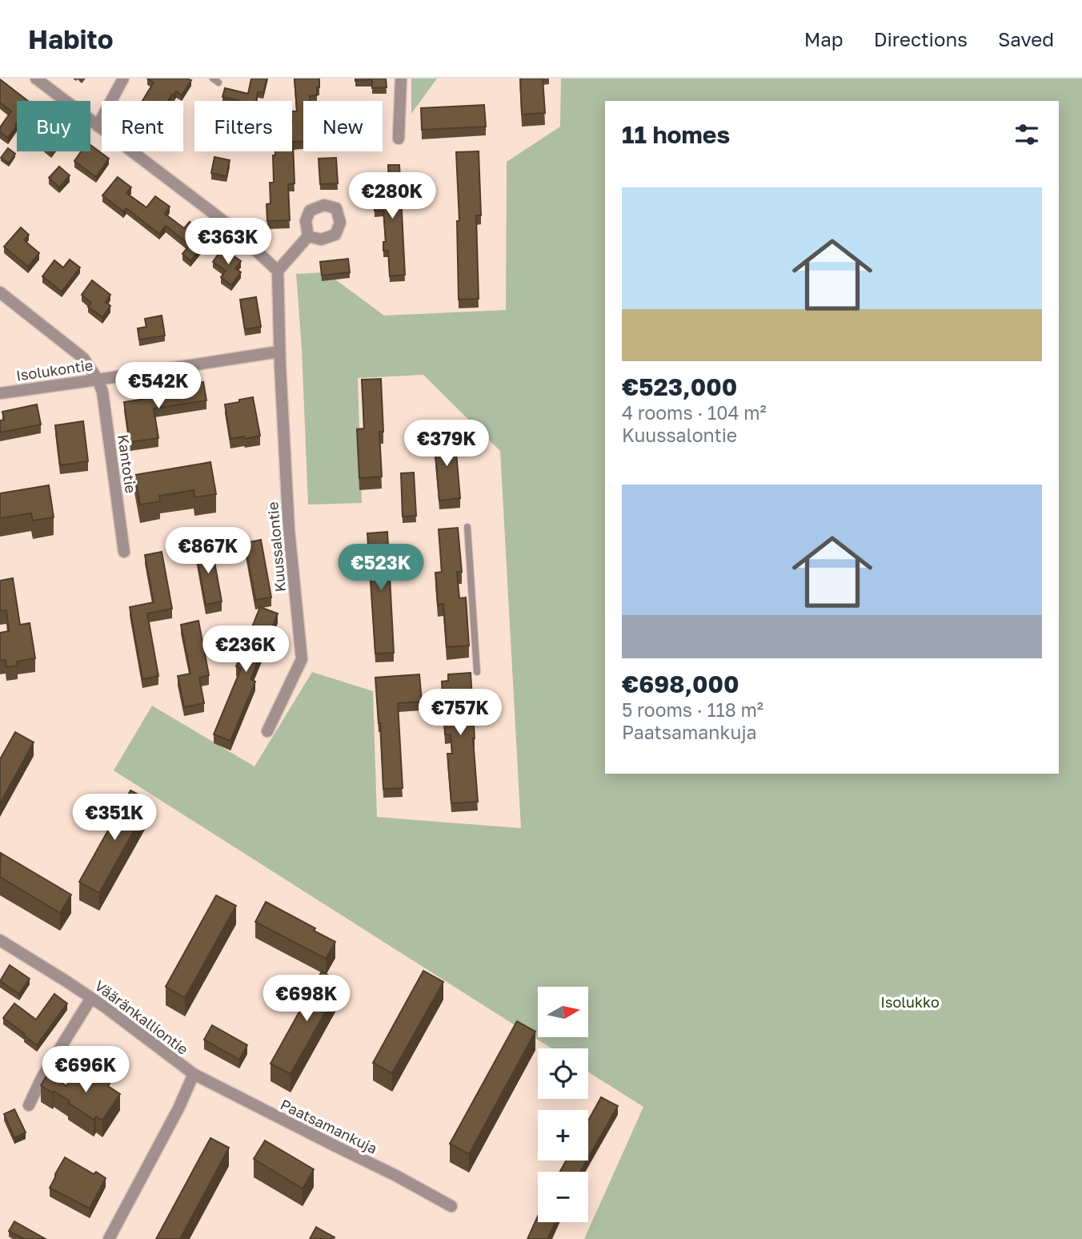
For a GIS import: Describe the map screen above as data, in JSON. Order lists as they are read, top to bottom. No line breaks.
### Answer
{"streets":{"street":["Isolukontie","Kantotie","Kuussalontie","Vääränkalliontie","Paatsamankuja"]},"crossings":[["Isolukontie","Kantotie"],["Isolukontie","Kuussalontie"],["Vääränkalliontie","Paatsamankuja"]],"parks":["Isolukko"],"north":"right","page":{"header":"Habito","nav":["Map","Directions","Saved"],"chip":["Buy","Rent","Filters","New"],"heading":"11 homes","list":[{"name":"€523,000","note":"4 rooms · 104 m² · Kuussalontie"},{"name":"€698,000","note":"5 rooms · 118 m² · Paatsamankuja"}],"price":["€280K","€363K","€542K","€379K","€867K","€523K","€236K","€757K","€351K","€698K","€696K"],"map_buttons":["+","−"]}}
